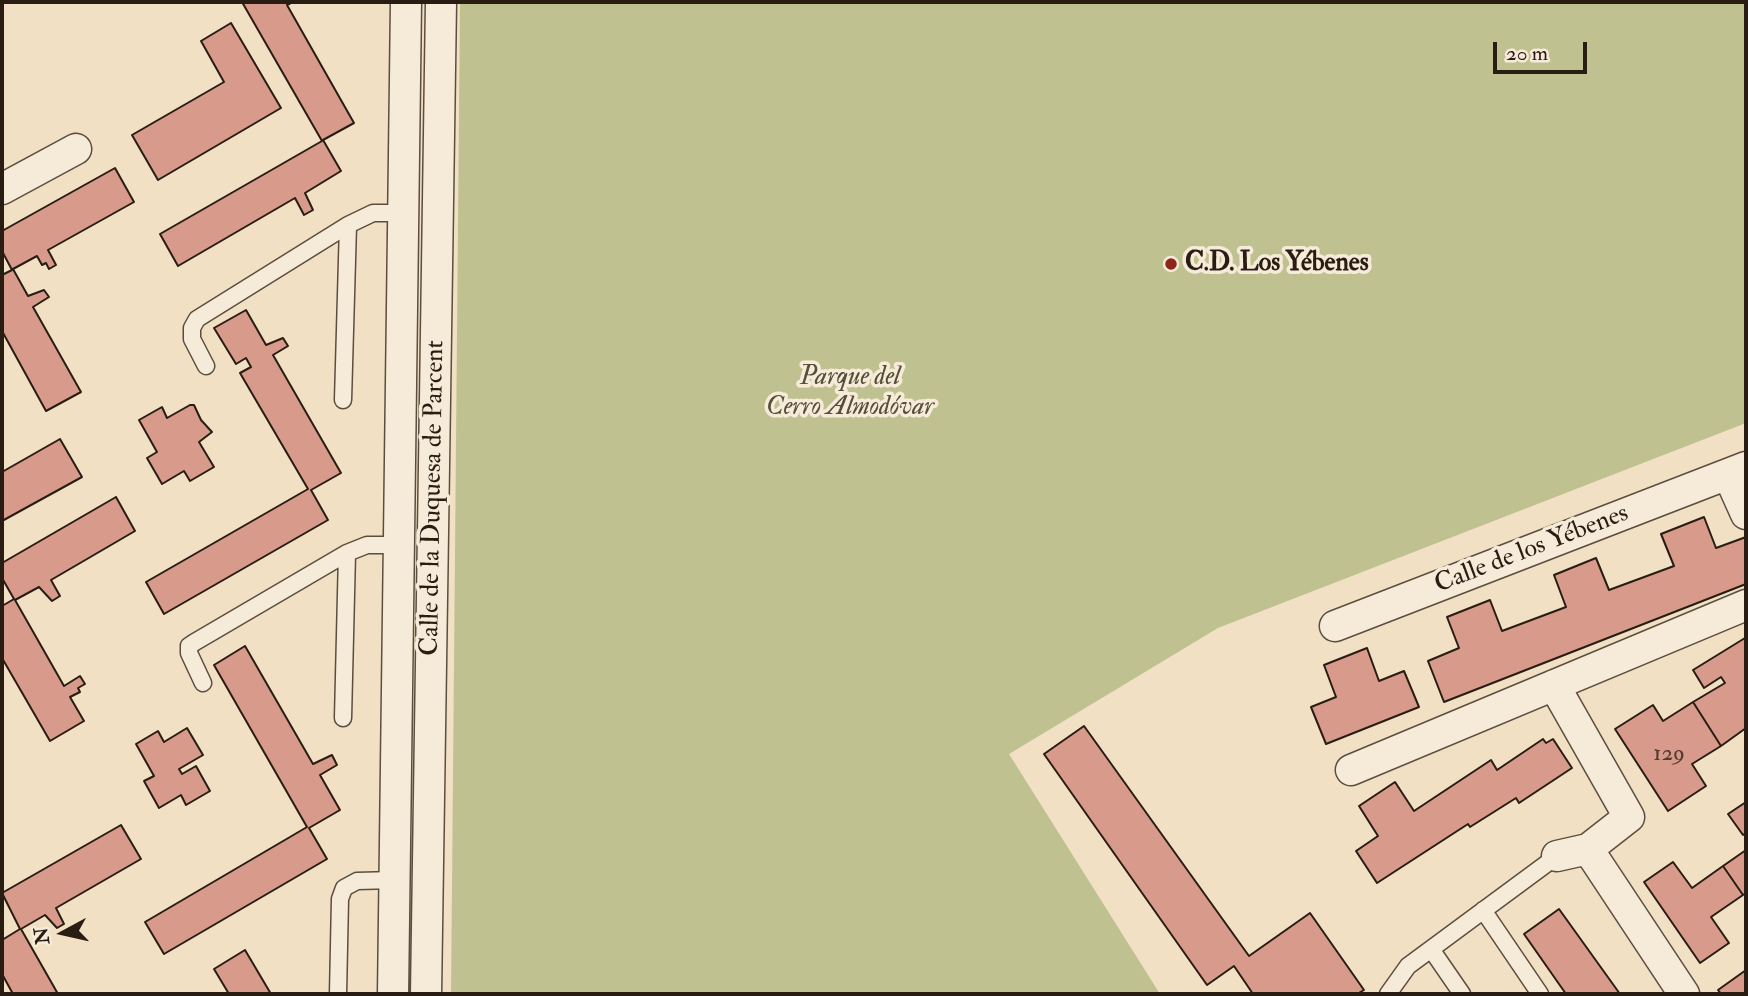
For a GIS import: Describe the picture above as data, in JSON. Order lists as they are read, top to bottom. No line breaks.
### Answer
{"streets":{"street":["Calle de la Duquesa de Parcent","Calle de los Yébenes"]},"parks":["Parque del Cerro Almodóvar"],"places":["C.D. Los Yébenes"],"house_numbers":["129"],"scale_bar":"20 m","north":"left"}
